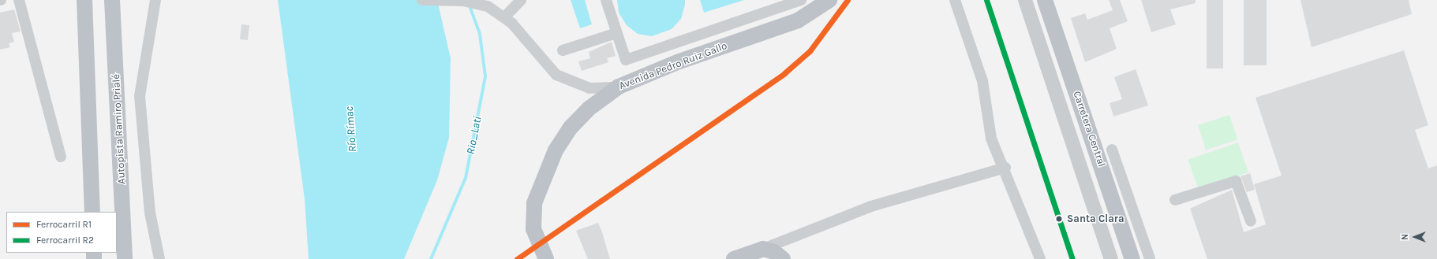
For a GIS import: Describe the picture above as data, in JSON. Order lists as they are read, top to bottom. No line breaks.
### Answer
{"streets":{"highway":["Avenida Pedro Ruiz Gallo","Autopista Ramiro Prialé","Carretera Central"]},"water":["Río Rímac","Rio_Lati"],"places":["Santa Clara"],"lines":["rail line R1","rail line R2"],"legend":["Ferrocarril R1","Ferrocarril R2"],"north":"left"}
